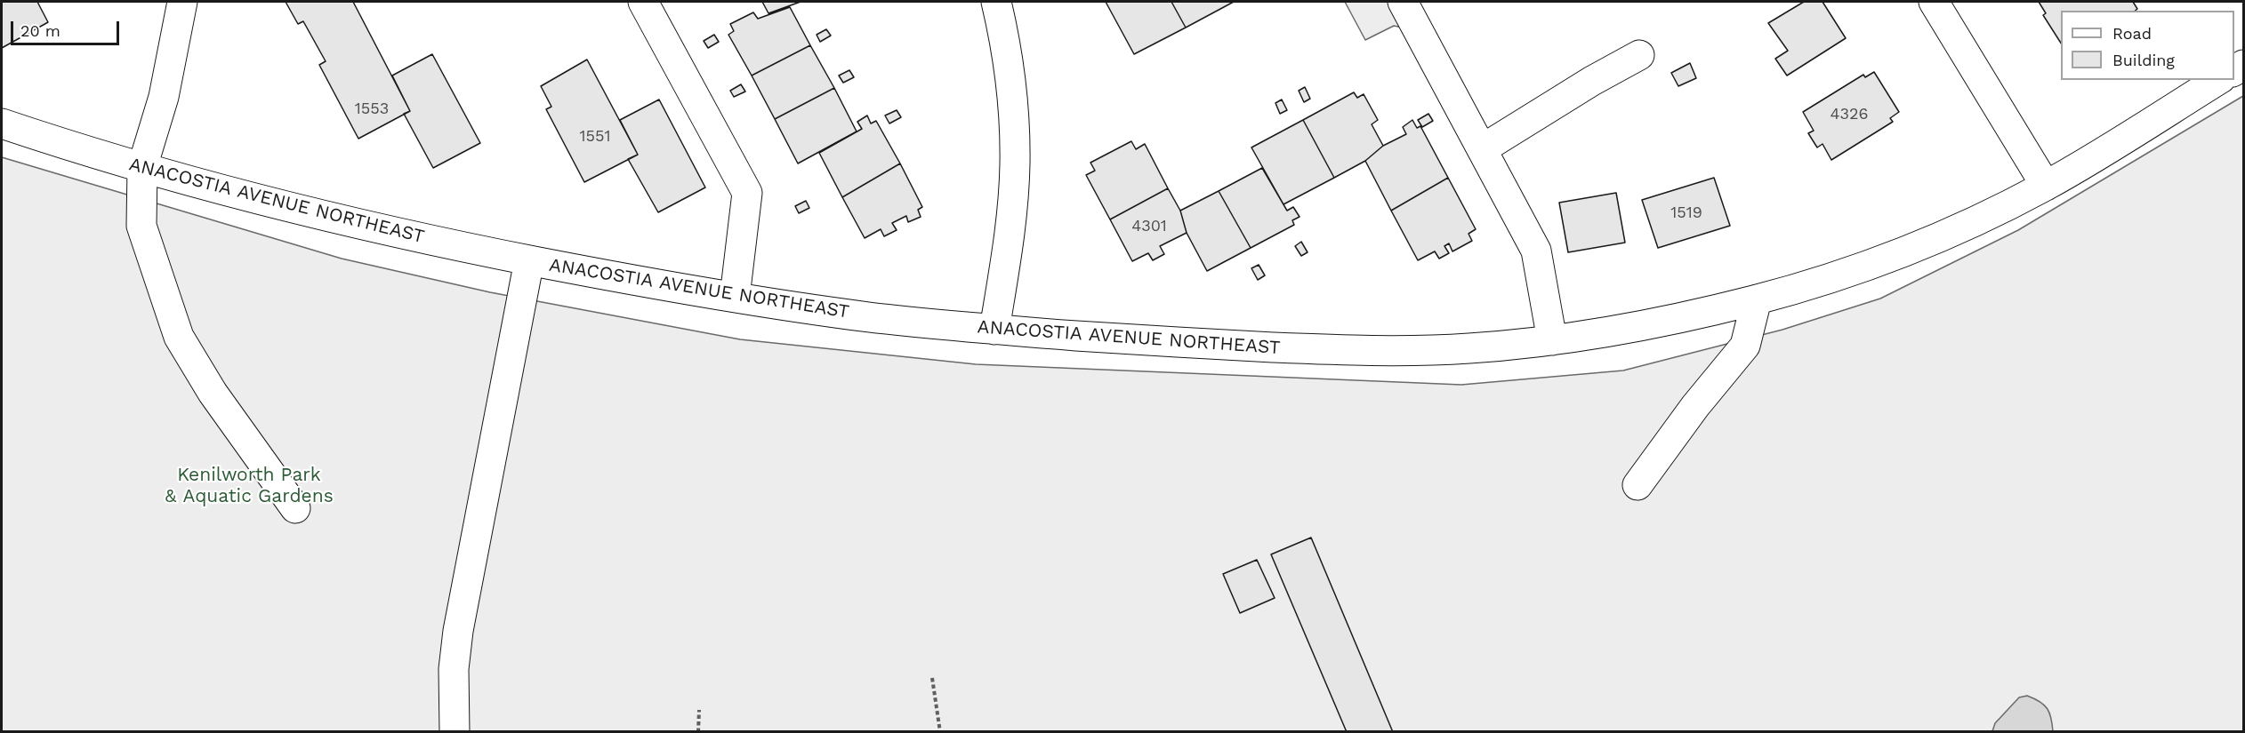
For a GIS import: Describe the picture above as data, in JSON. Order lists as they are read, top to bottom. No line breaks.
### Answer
{"streets":{"street":["ANACOSTIA AVENUE NORTHEAST"]},"parks":["Kenilworth Park & Aquatic Gardens"],"house_numbers":["1553","4326","1551","1519","4301"],"legend":["Road","Building"],"scale_bar":"20 m"}
